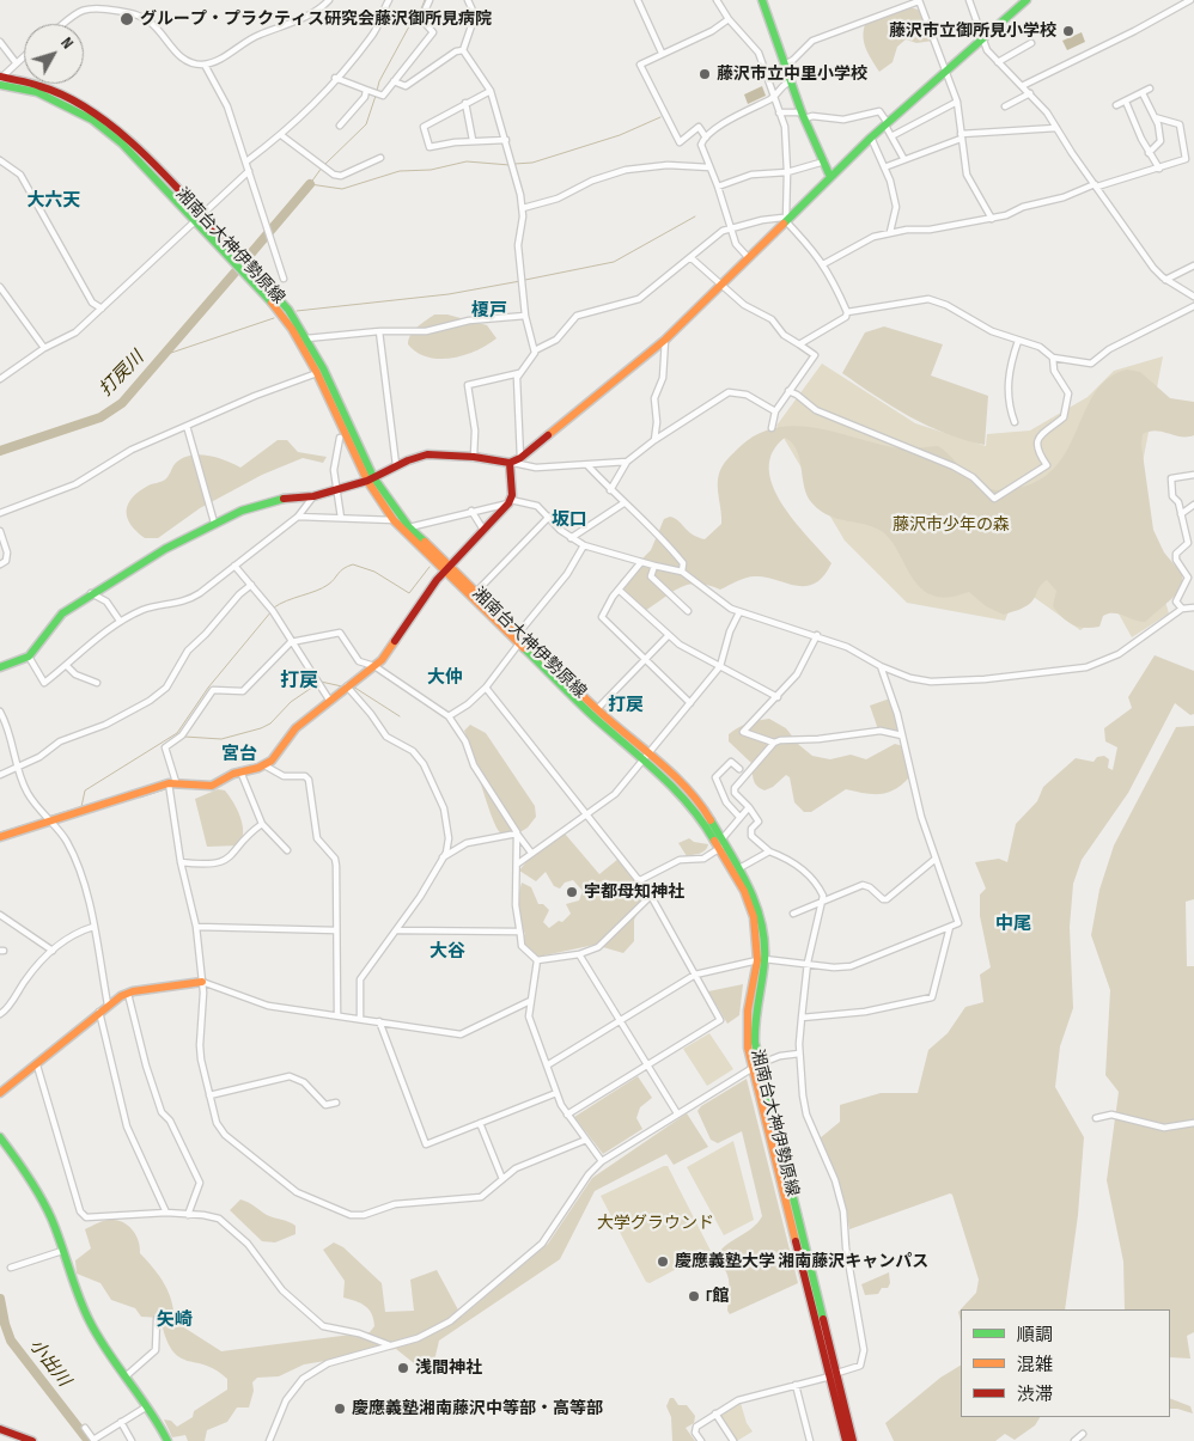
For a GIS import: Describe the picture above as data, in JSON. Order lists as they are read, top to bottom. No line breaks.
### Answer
{"streets":{"street":["湘南台大神伊勢原線"]},"districts":["大六天","榎戸","坂口","大仲","打戻","打戻","宮台","中尾","大谷","矢崎"],"water":["打戻川","小出川"],"parks":["藤沢市少年の森","大学グラウンド"],"places":["グループ・プラクティス研究会藤沢御所見病院","藤沢市立御所見小学校","藤沢市立中里小学校","宇都母知神社","慶應義塾大学 湘南藤沢キャンパス","Γ館","浅間神社","慶應義塾湘南藤沢中等部・高等部"],"legend":["順調","混雑","渋滞"],"north":"top right"}
